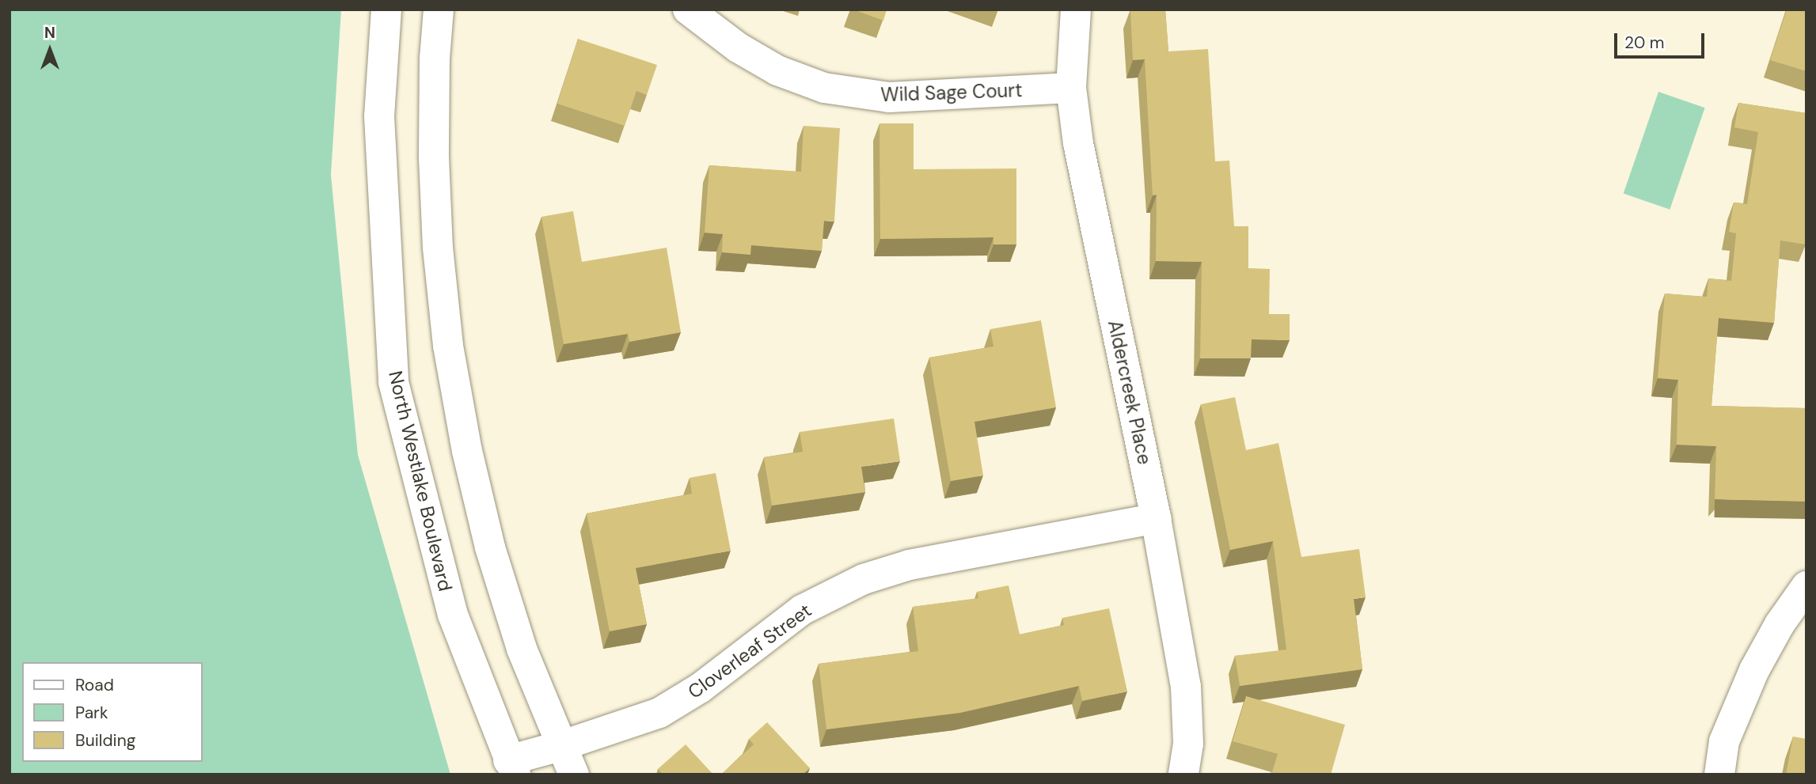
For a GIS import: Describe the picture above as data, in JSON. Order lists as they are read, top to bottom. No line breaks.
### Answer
{"streets":{"street":["Wild Sage Court","Aldercreek Place","North Westlake Boulevard","Cloverleaf Street"]},"crossings":[["Wild Sage Court","Aldercreek Place"],["Aldercreek Place","Cloverleaf Street"],["North Westlake Boulevard","Cloverleaf Street"]],"legend":["Road","Park","Building"],"scale_bar":"20 m","north":"top"}
